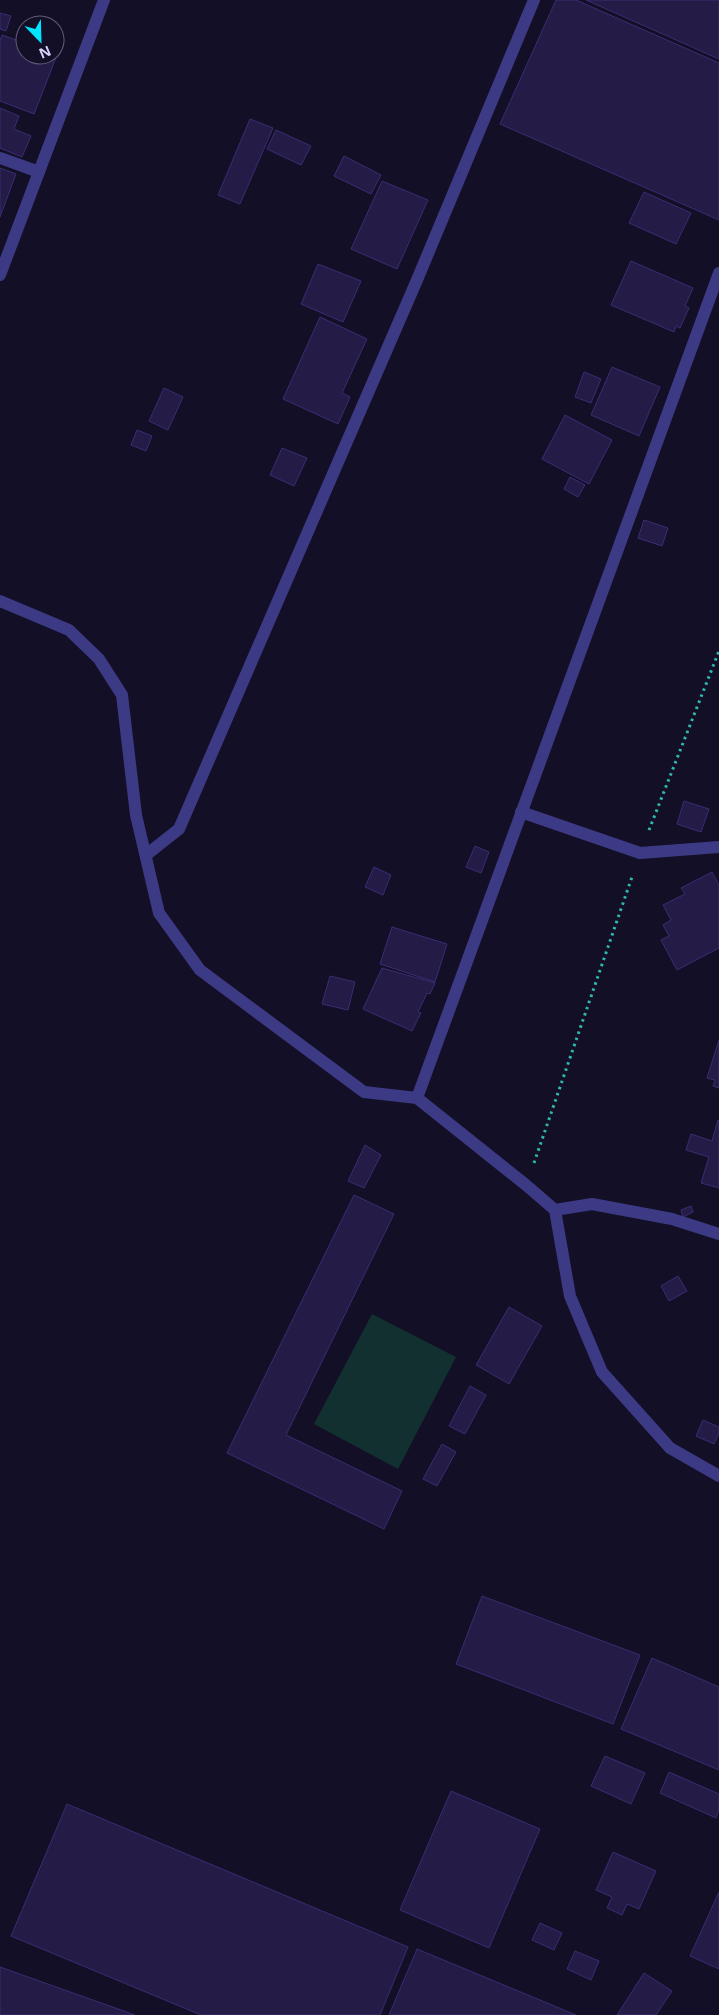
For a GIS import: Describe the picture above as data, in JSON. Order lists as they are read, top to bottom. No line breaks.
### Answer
{"north":"bottom right"}
